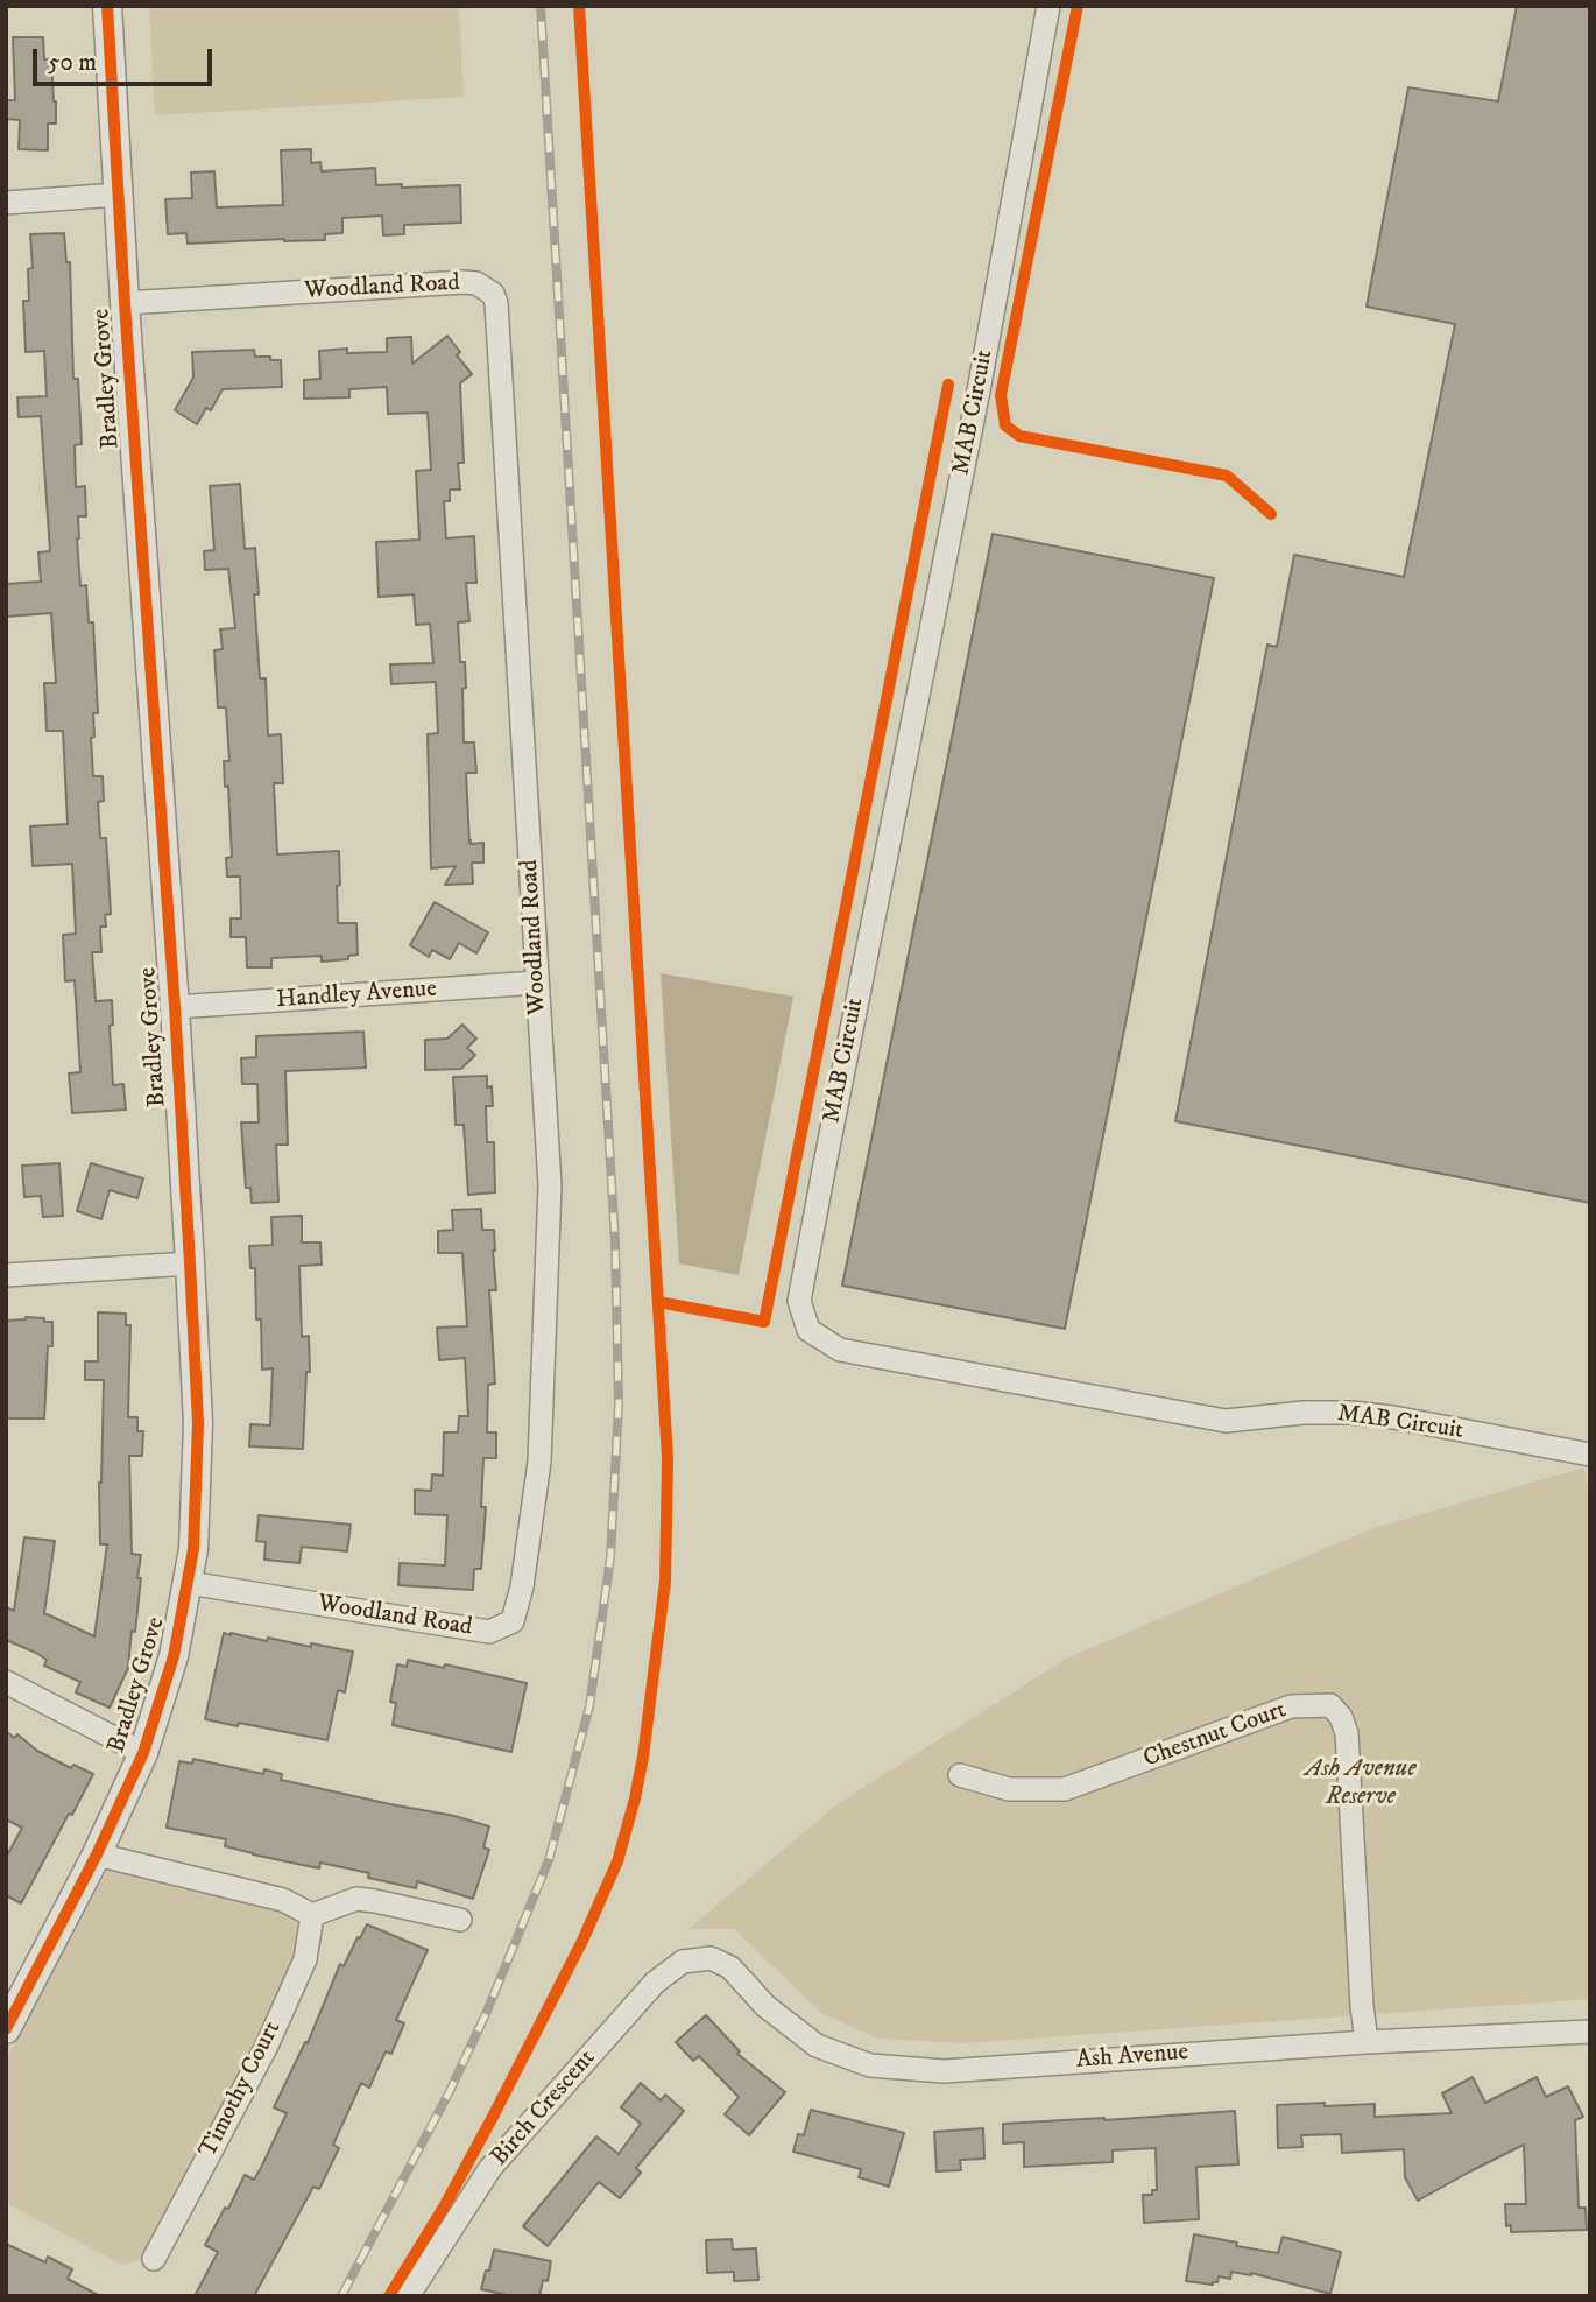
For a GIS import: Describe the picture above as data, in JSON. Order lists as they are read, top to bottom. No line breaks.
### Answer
{"streets":{"street":["Woodland Road","Bradley Grove","MAB Circuit","Handley Avenue","Chestnut Court","Ash Avenue","Timothy Court","Birch Crescent"]},"crossings":[["Woodland Road","Bradley Grove"],["Woodland Road","Handley Avenue"],["Bradley Grove","Handley Avenue"],["Chestnut Court","Ash Avenue"],["Ash Avenue","Birch Crescent"]],"parks":["Ash Avenue Reserve"],"scale_bar":"50 m"}
